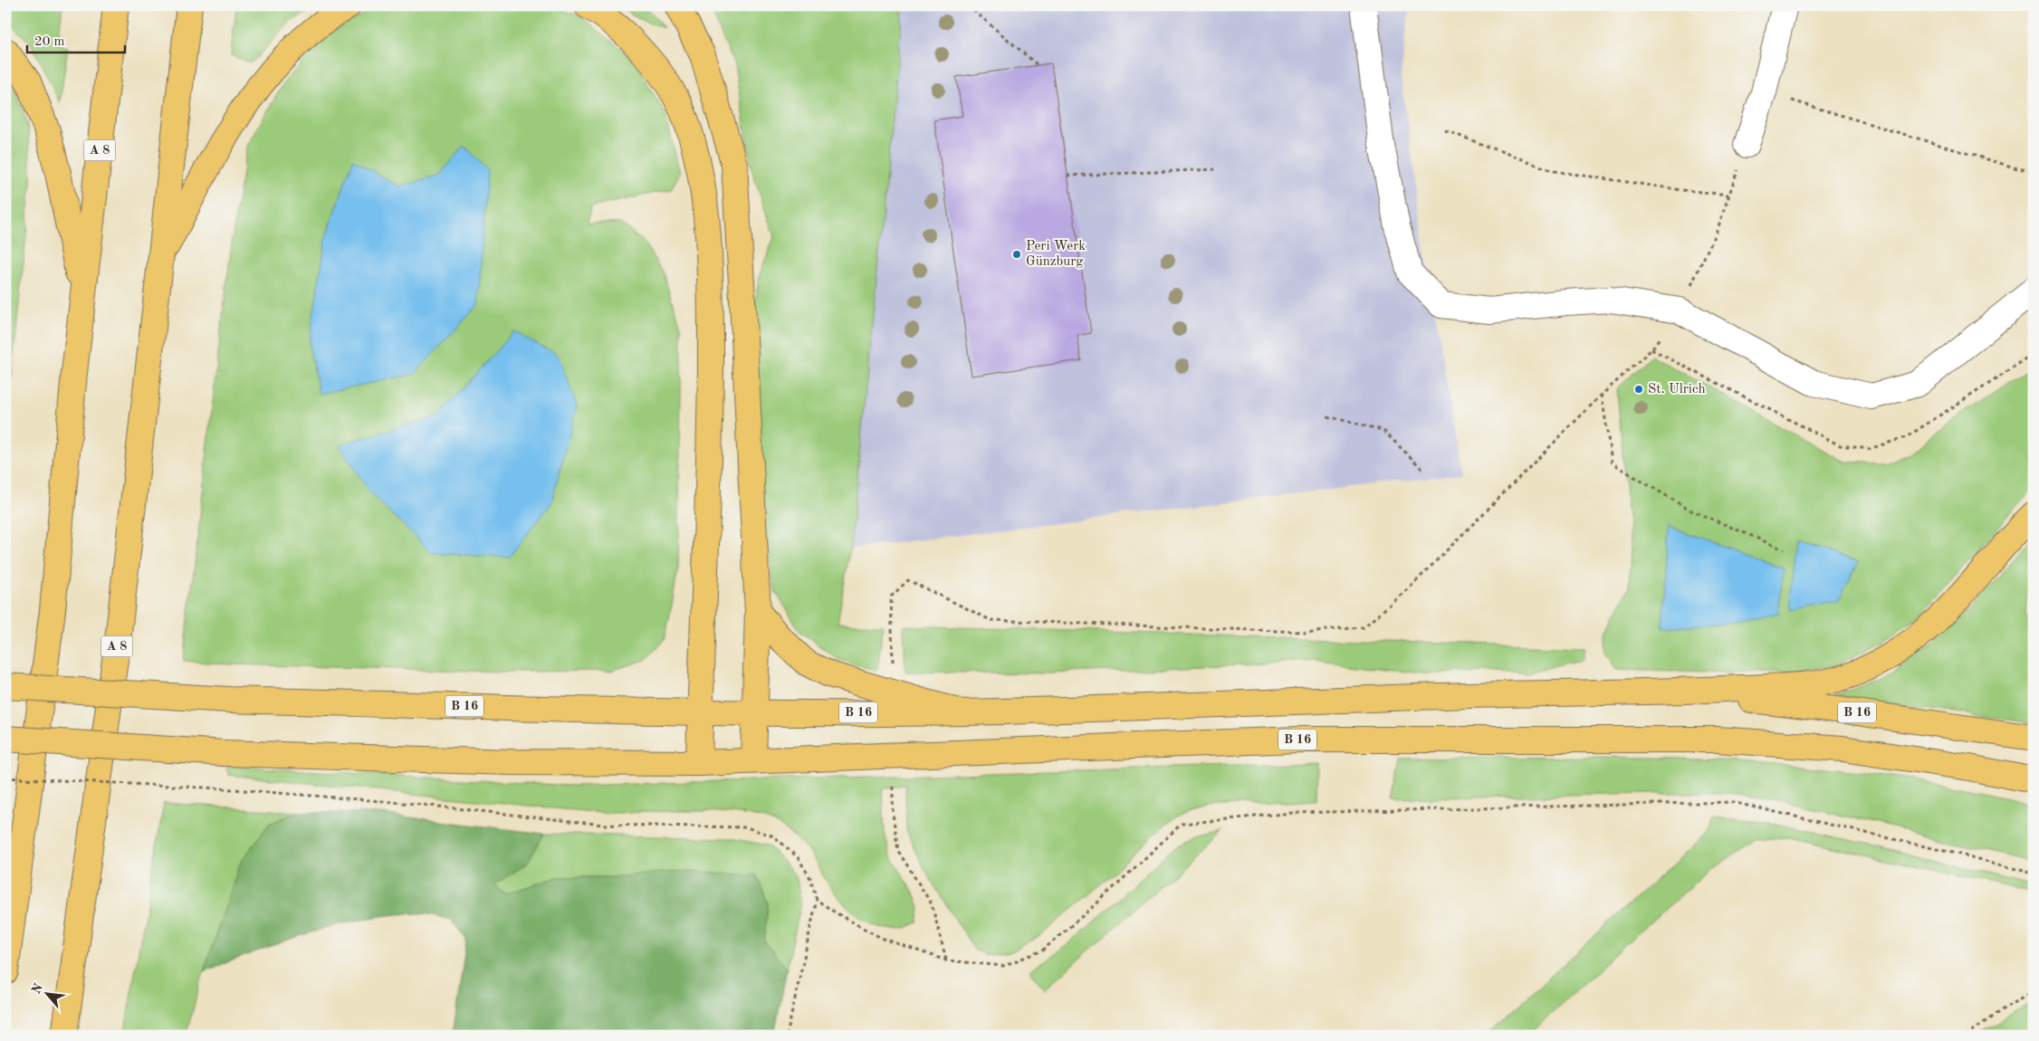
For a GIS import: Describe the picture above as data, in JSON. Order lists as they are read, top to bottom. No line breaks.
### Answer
{"streets":{"main road":["A 8","B 16"]},"places":["Peri Werk Günzburg","St. Ulrich"],"scale_bar":"20 m","north":"top left"}
